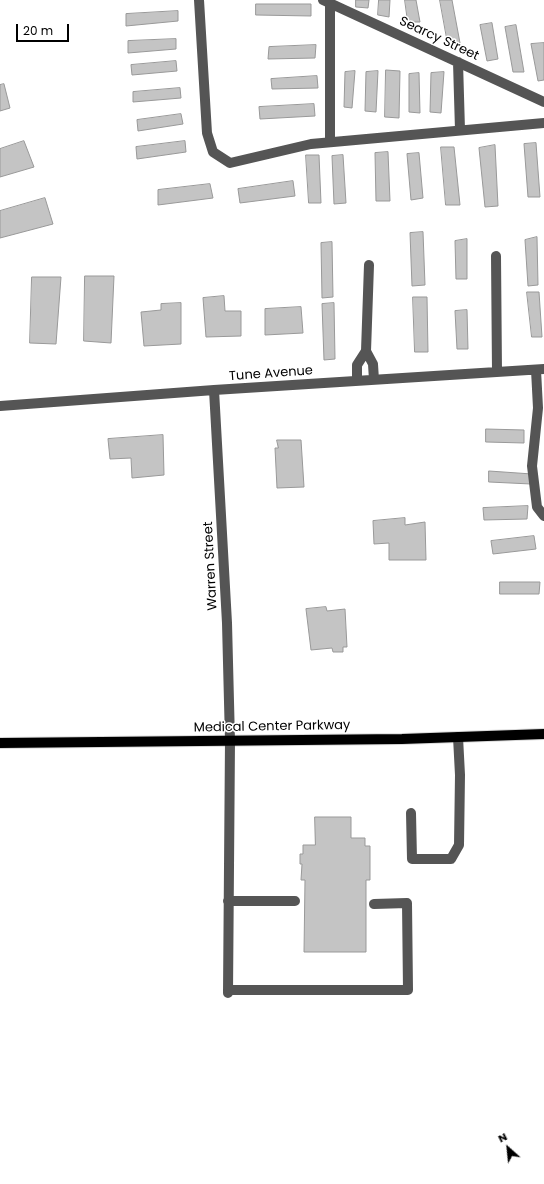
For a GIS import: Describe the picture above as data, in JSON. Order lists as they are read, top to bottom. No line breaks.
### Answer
{"streets":{"main road":["Medical Center Parkway"],"street":["Searcy Street","Tune Avenue","Warren Street"]},"crossings":[["Tune Avenue","Warren Street"],["Warren Street","Medical Center Parkway"]],"scale_bar":"20 m","north":"top left"}
